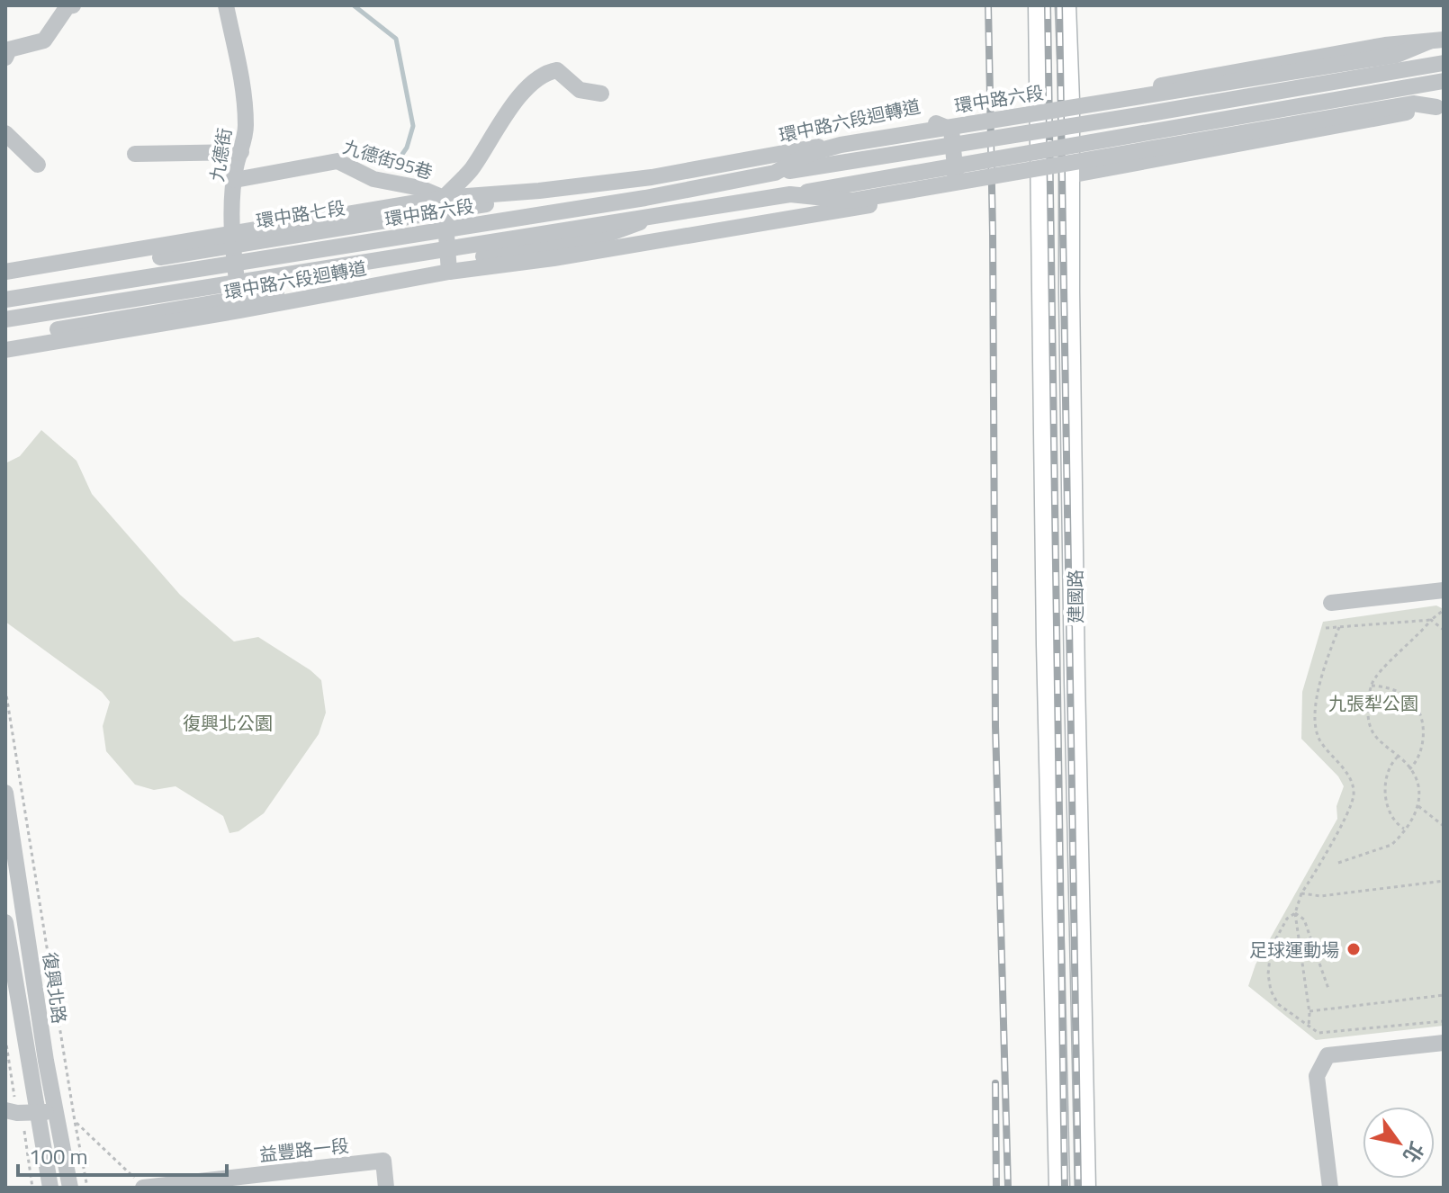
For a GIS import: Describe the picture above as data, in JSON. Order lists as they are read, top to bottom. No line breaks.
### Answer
{"streets":{"main road":["建國路"],"street":["環中路六段","環中路六段迴轉道","九德街","九德街95巷","環中路七段","復興北路","益豐路一段"]},"crossings":[["環中路六段","環中路七段"],["環中路六段","建國路"],["環中路六段迴轉道","九德街"],["環中路六段迴轉道","環中路七段"],["九德街","九德街95巷"],["九德街","環中路七段"],["九德街95巷","環中路七段"]],"parks":["九張犁公園","復興北公園"],"places":["足球運動場"],"scale_bar":"100 m","north":"bottom right"}
